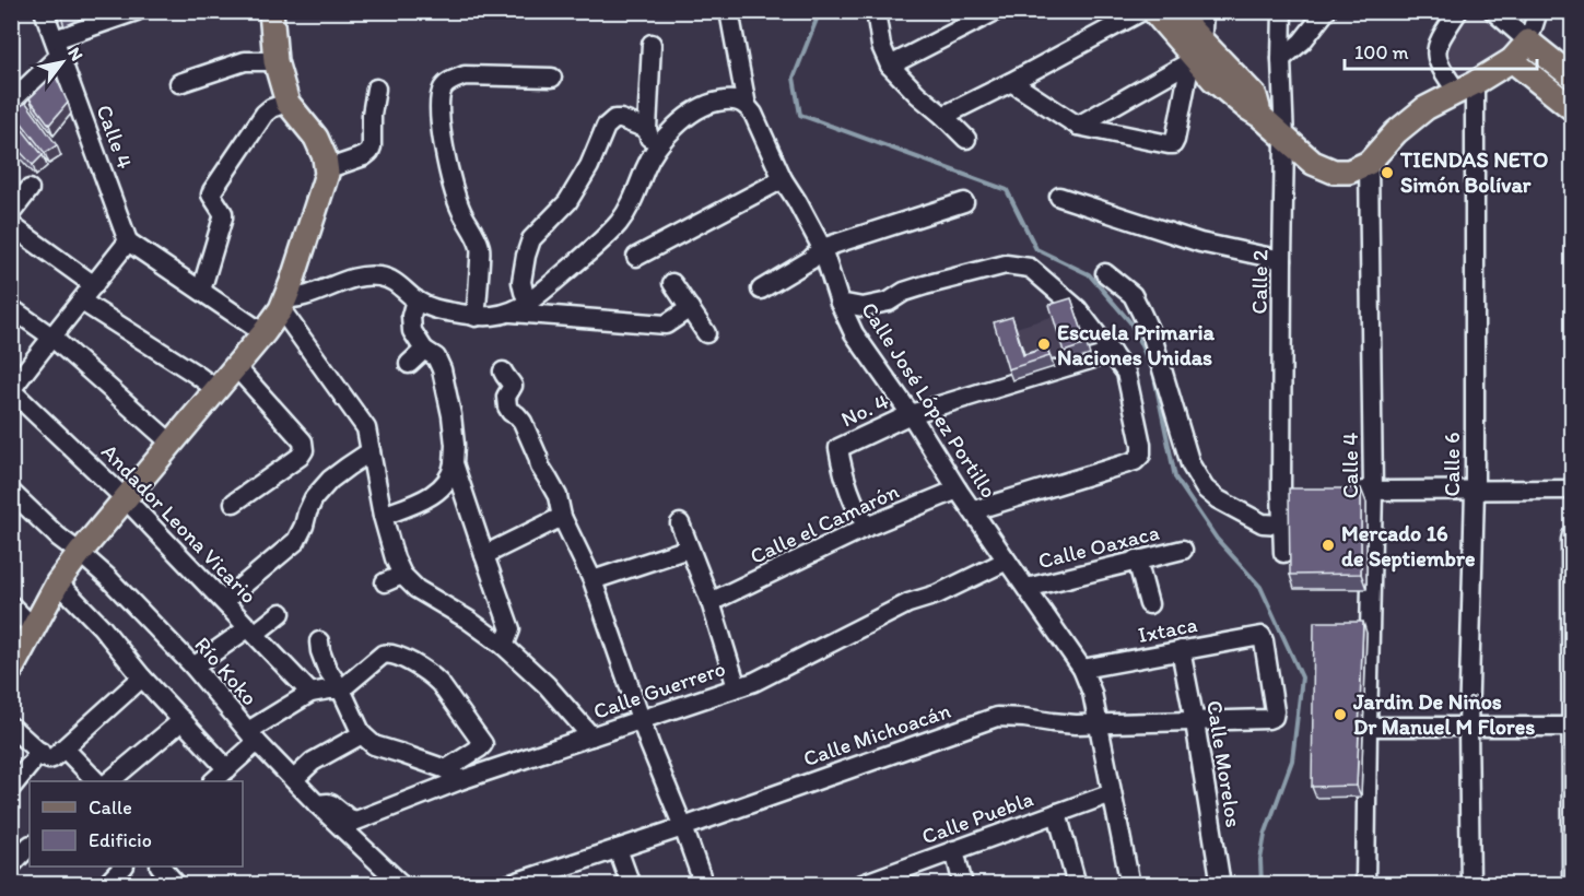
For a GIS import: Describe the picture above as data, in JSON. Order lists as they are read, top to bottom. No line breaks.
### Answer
{"streets":{"street":["Calle 4","Calle 2","Calle José López Portillo","No. 4","Calle 6","Andador Leona Vicario","Calle el Camarón","Calle Oaxaca","Ixtaca","Río Koko","Calle Guerrero","Calle Michoacán","Calle Morelos","Calle Puebla"]},"crossings":[["Calle José López Portillo","No. 4"],["Calle José López Portillo","Calle el Camarón"],["Calle José López Portillo","Calle Oaxaca"],["Calle José López Portillo","Ixtaca"],["Calle José López Portillo","Calle Guerrero"],["Calle José López Portillo","Calle Michoacán"],["Calle José López Portillo","Calle Puebla"],["No. 4","Calle el Camarón"],["Ixtaca","Calle Michoacán"],["Ixtaca","Calle Morelos"],["Río Koko","Calle Guerrero"],["Calle Michoacán","Calle Morelos"]],"places":["TIENDAS NETO Simón Bolívar","Escuela Primaria Naciones Unidas","Mercado 16 de Septiembre","Jardin De Niños Dr Manuel M Flores"],"legend":["Calle","Edificio"],"scale_bar":"100 m","north":"top right"}
